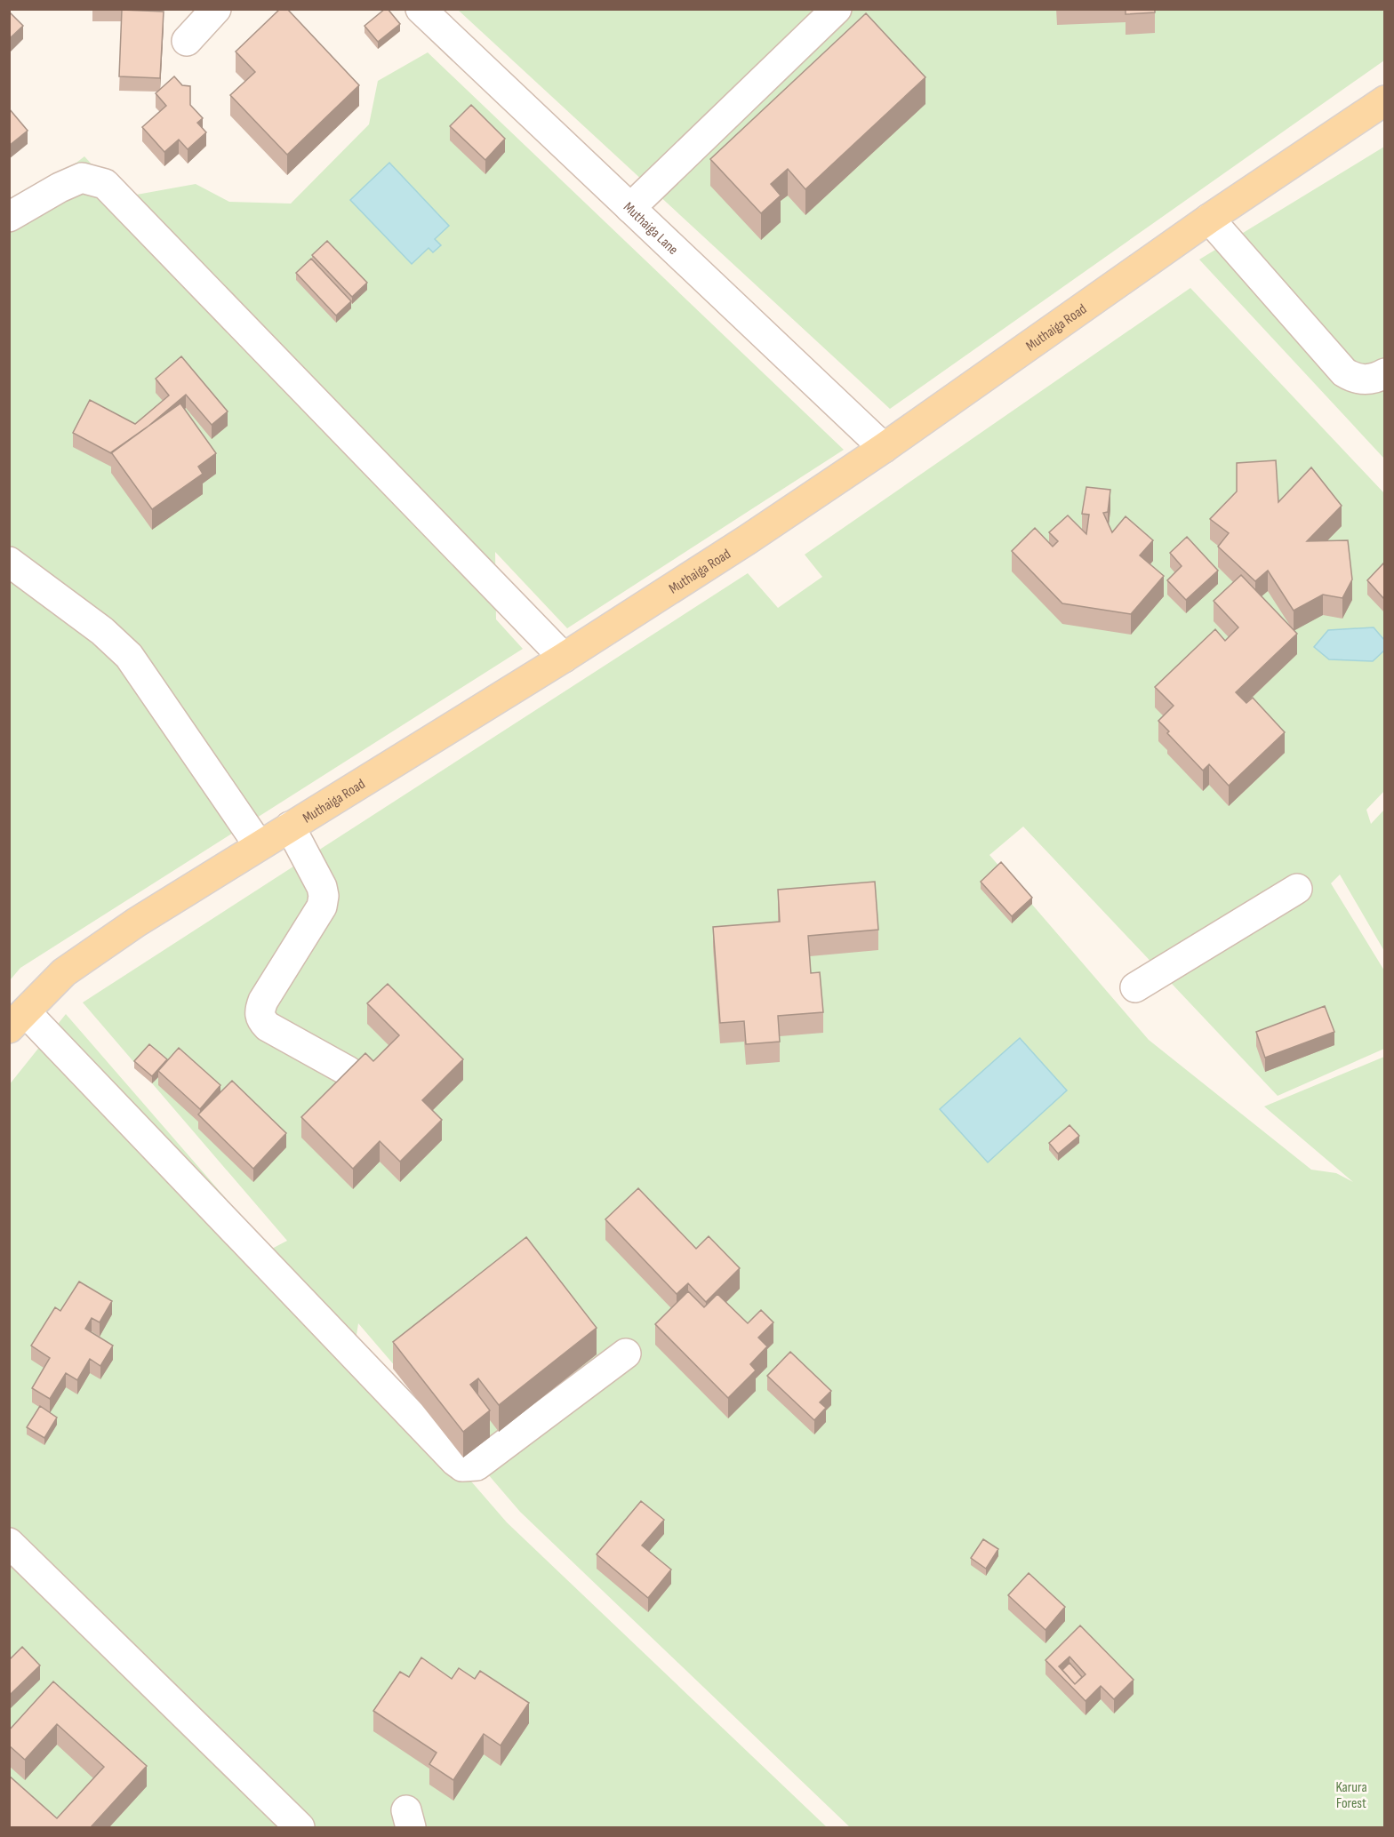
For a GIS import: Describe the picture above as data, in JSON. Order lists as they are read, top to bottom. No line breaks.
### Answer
{"streets":{"main road":["Muthaiga Road"],"street":["Muthaiga Lane"]},"crossings":[["Muthaiga Lane","Muthaiga Road"]],"parks":["Karura Forest"]}
